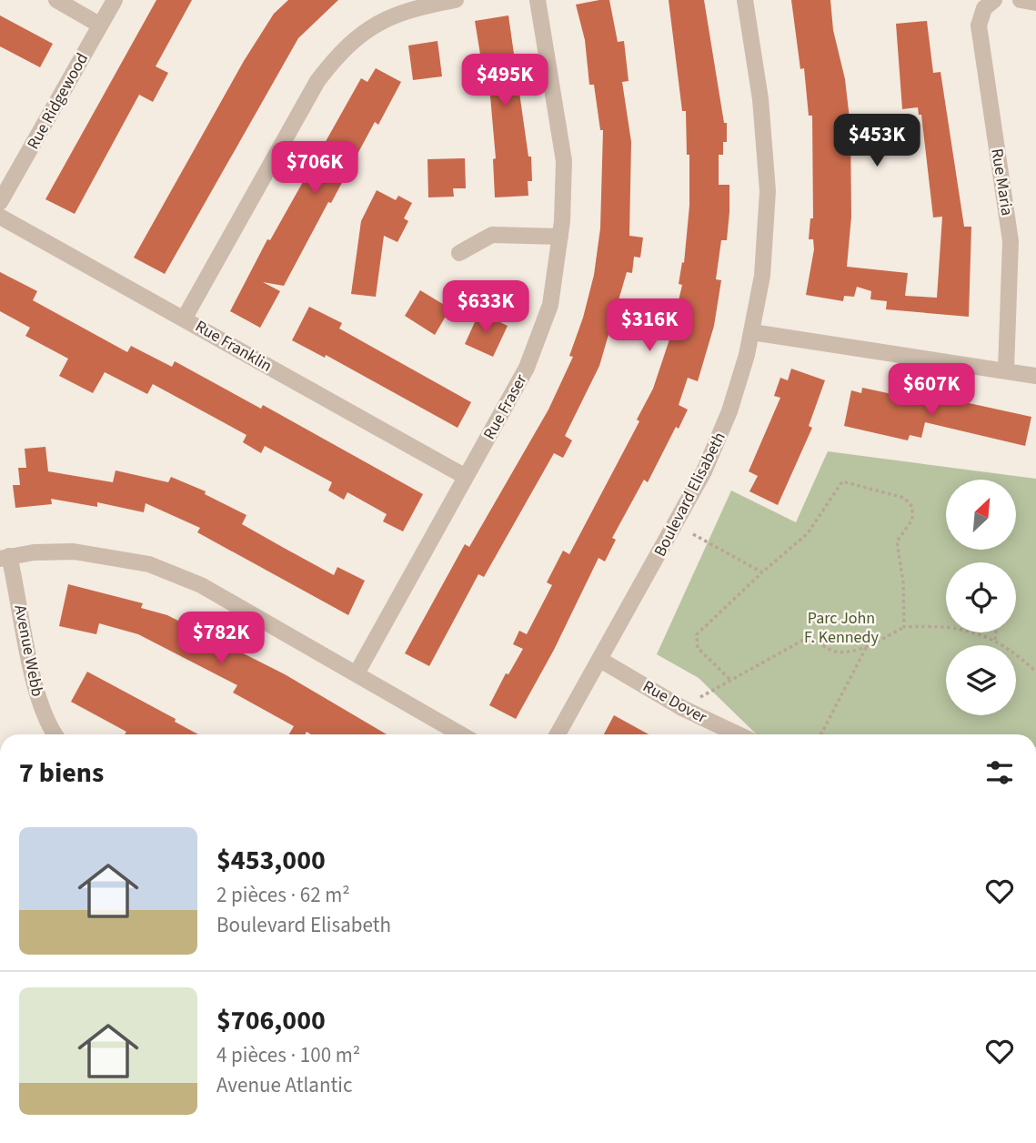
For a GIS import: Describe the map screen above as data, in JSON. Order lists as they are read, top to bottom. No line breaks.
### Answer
{"streets":{"street":["Rue Ridgewood","Rue Maria","Rue Franklin","Rue Fraser","Boulevard Elisabeth","Avenue Webb","Rue Dover"]},"crossings":[["Rue Franklin","Rue Fraser"],["Boulevard Elisabeth","Rue Dover"]],"parks":["Parc John F. Kennedy"],"north":"top right","page":{"price":["$495K","$453K","$706K","$633K","$316K","$607K","$782K"],"heading":"7 biens","list":[{"name":"$453,000","note":"2 pièces · 62 m² · Boulevard Elisabeth"},{"name":"$706,000","note":"4 pièces · 100 m² · Avenue Atlantic"}]}}
